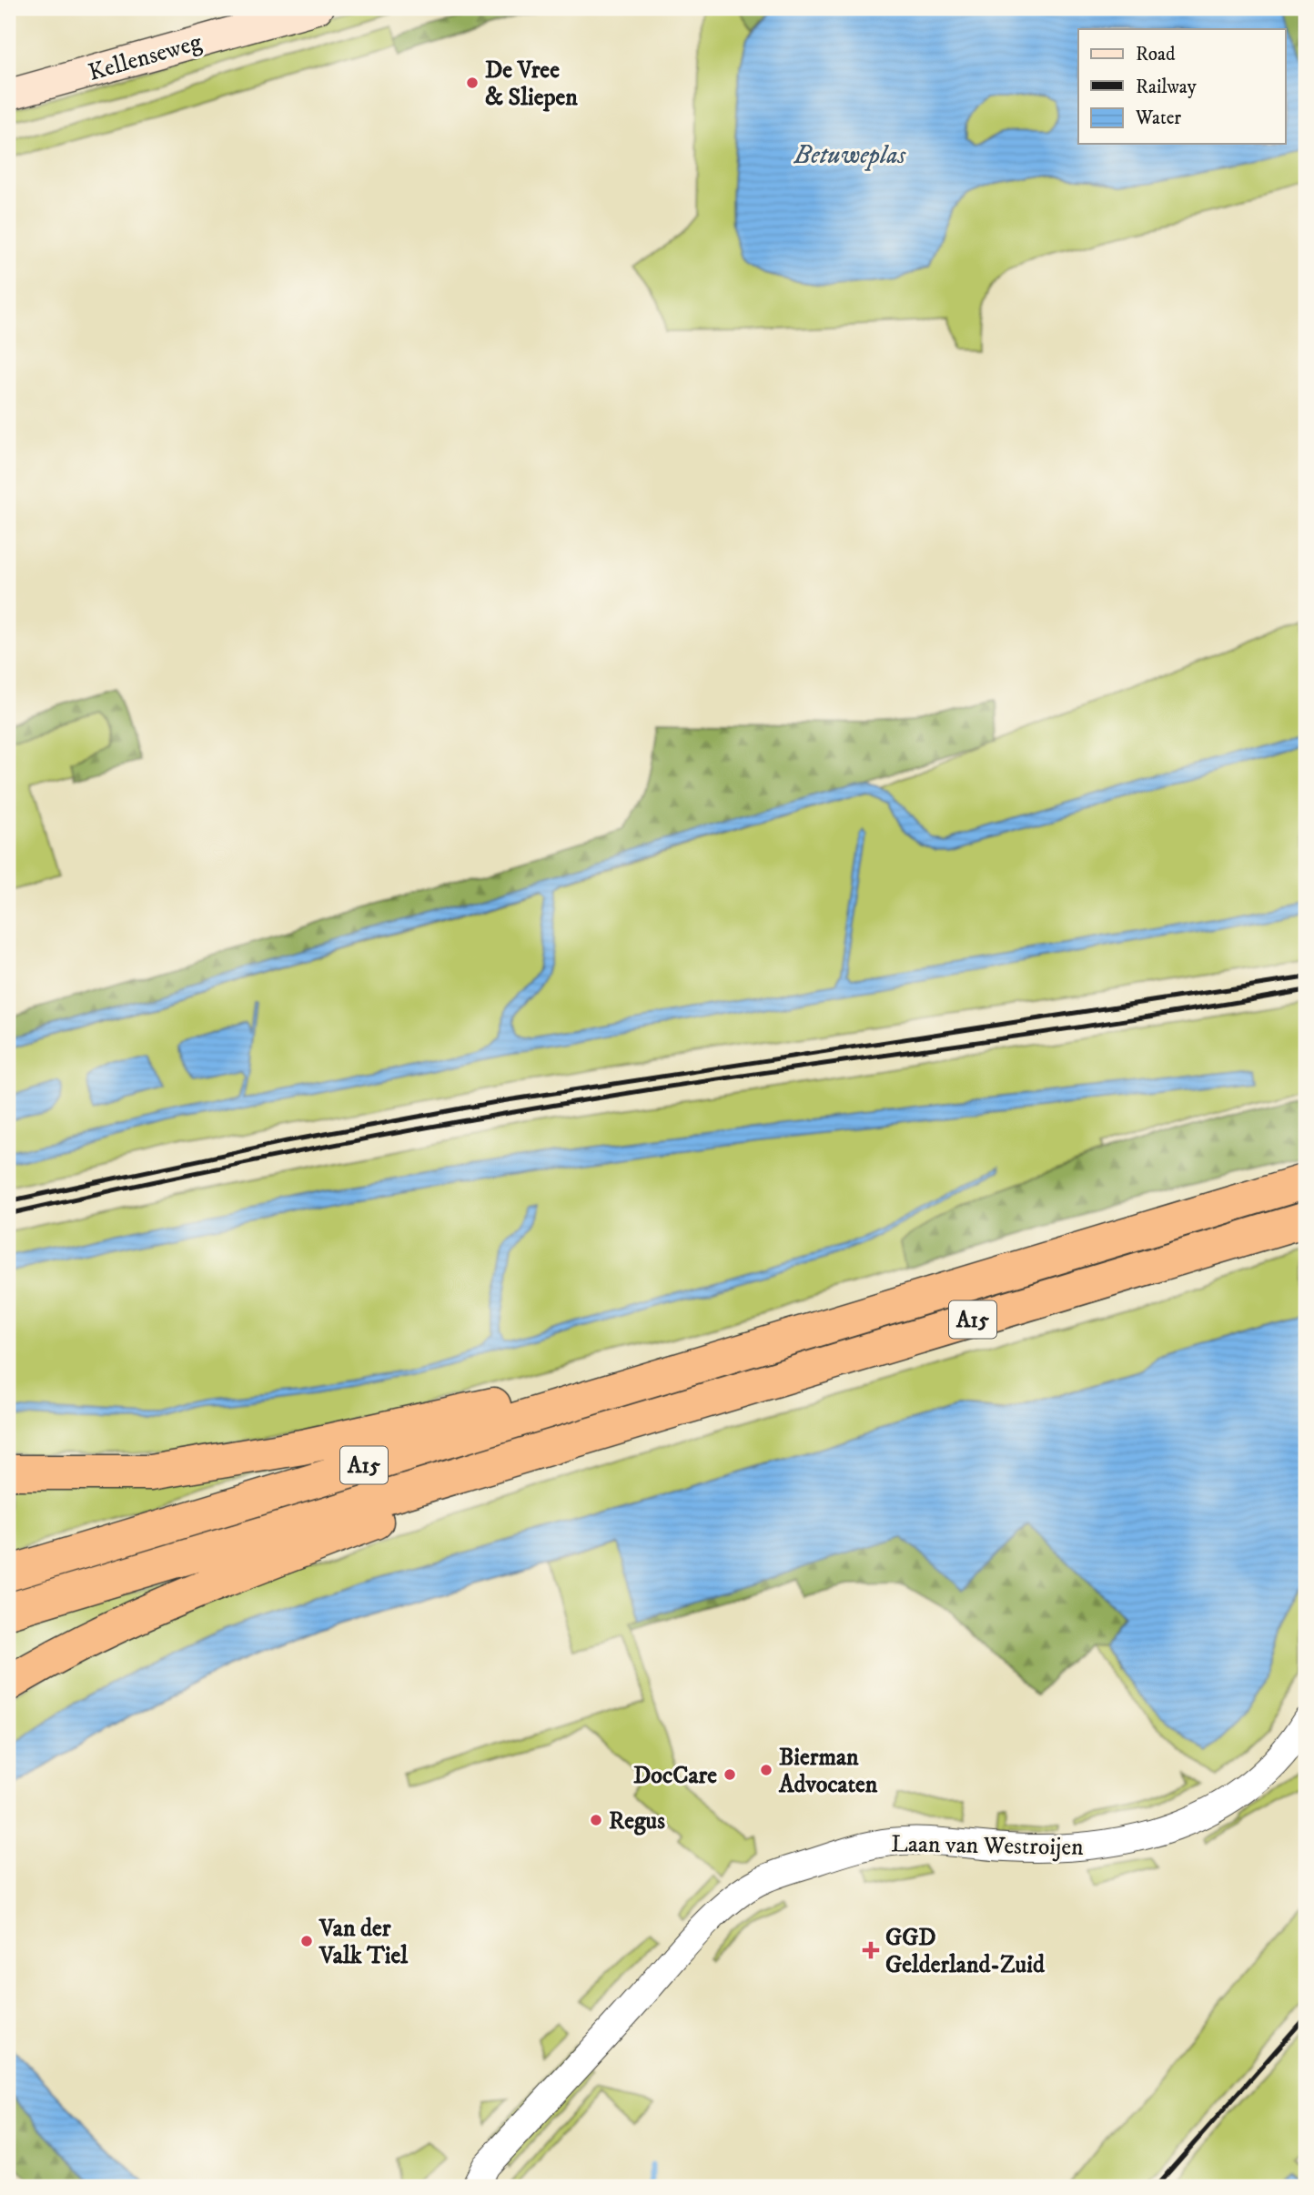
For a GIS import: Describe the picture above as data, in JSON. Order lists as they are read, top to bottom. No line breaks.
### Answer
{"streets":{"highway":["A15"],"main road":["Kellenseweg"],"street":["Laan van Westroijen"]},"water":["Betuweplas"],"places":{"other":["De Vree & Sliepen","Bierman Advocaten","DocCare","Regus","Van der Valk Tiel"],"health":["GGD Gelderland-Zuid"]},"legend":["Road","Railway","Water"]}
